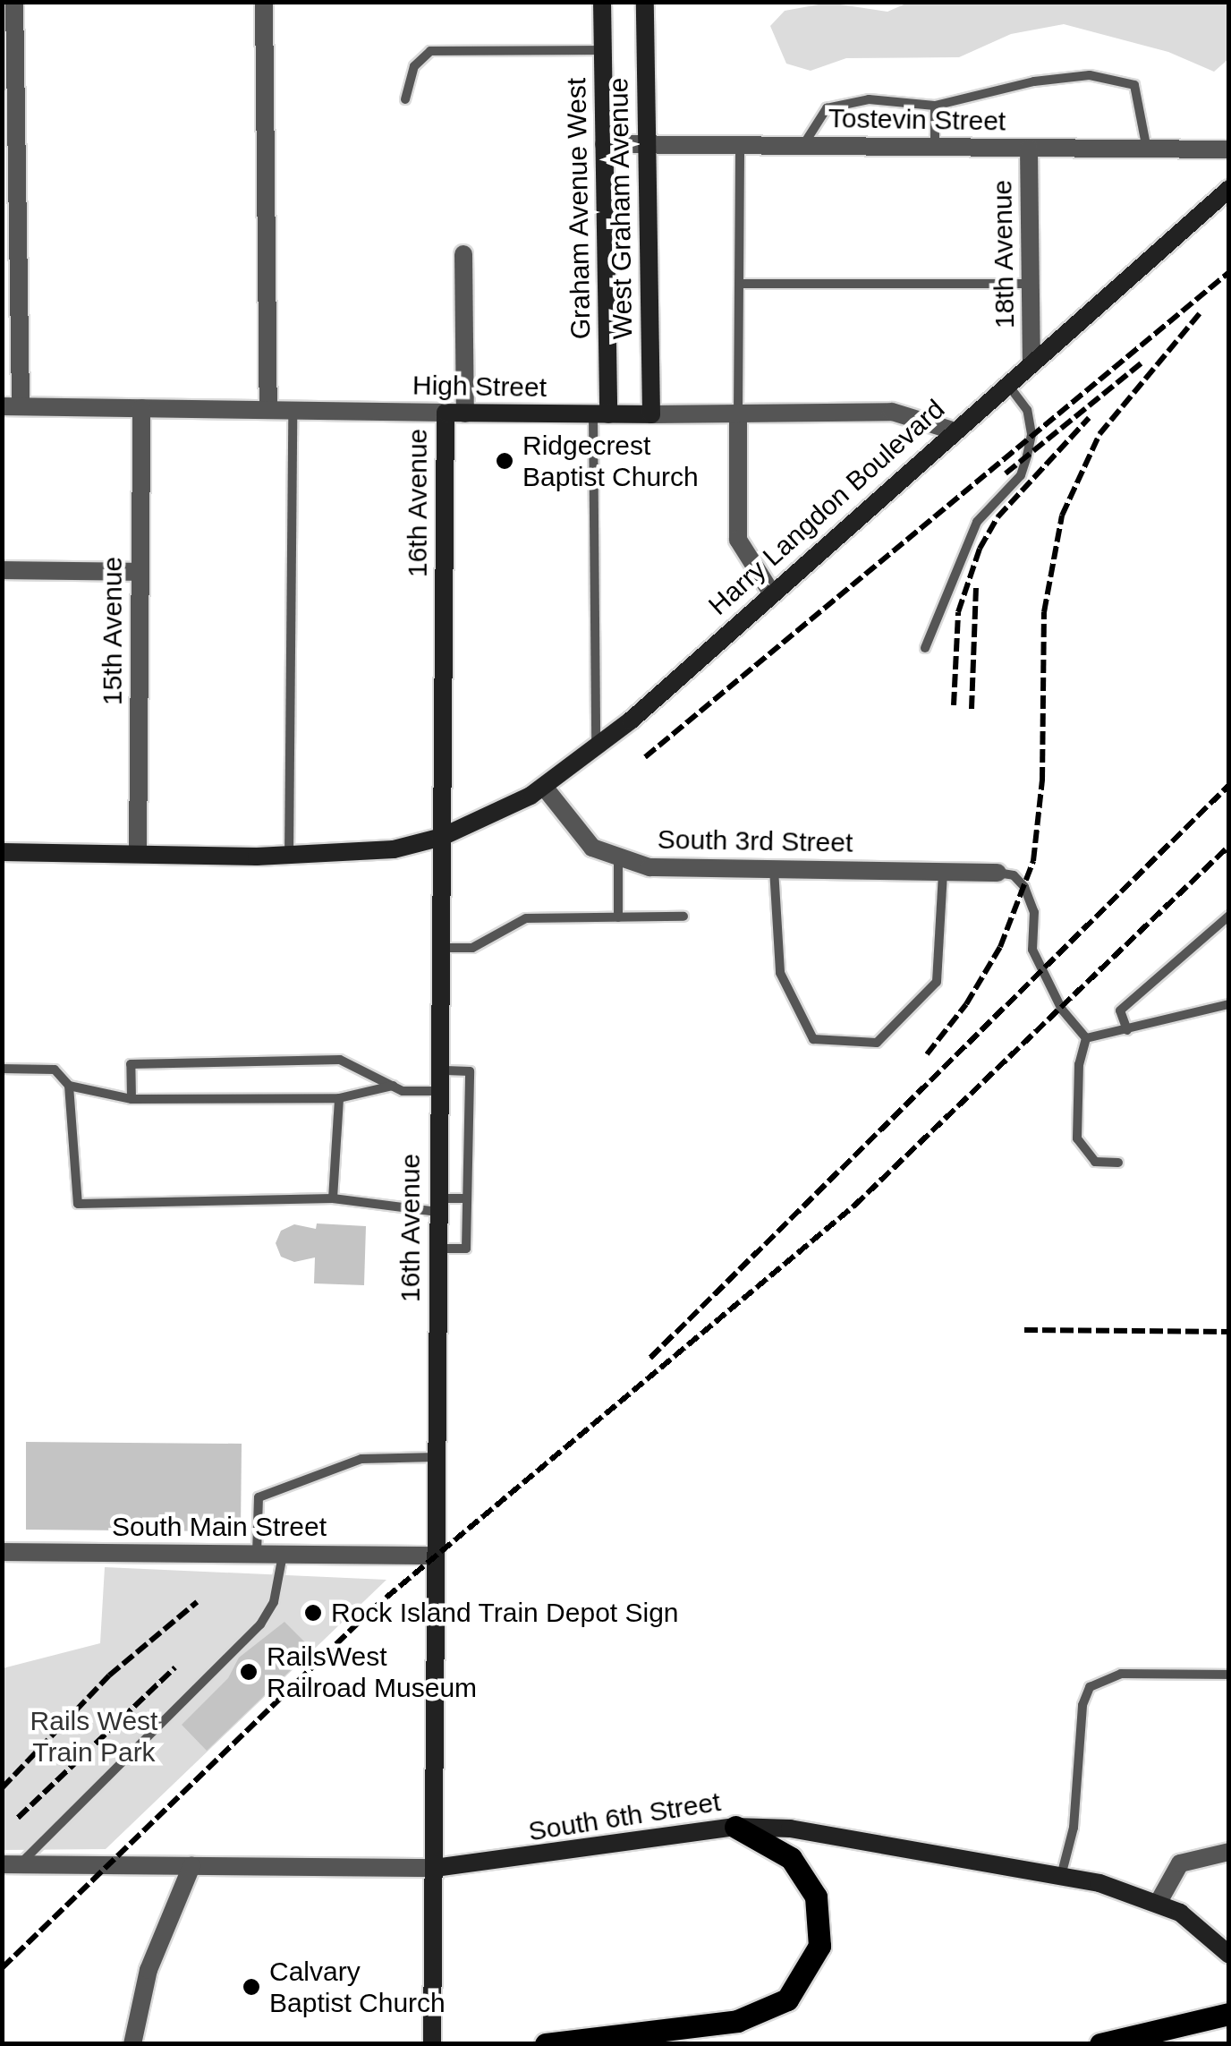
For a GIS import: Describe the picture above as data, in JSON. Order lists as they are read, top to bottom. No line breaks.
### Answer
{"streets":{"street":["Tostevin Street","Graham Avenue West","West Graham Avenue","18th Avenue","High Street","16th Avenue","Harry Langdon Boulevard","15th Avenue","South 3rd Street","South Main Street","South 6th Street"]},"crossings":[["Tostevin Street","Graham Avenue West"],["Tostevin Street","West Graham Avenue"],["Tostevin Street","18th Avenue"],["Graham Avenue West","High Street"],["West Graham Avenue","High Street"],["18th Avenue","Harry Langdon Boulevard"],["High Street","16th Avenue"],["High Street","Harry Langdon Boulevard"],["High Street","15th Avenue"],["16th Avenue","Harry Langdon Boulevard"],["16th Avenue","South Main Street"],["16th Avenue","South 6th Street"],["Harry Langdon Boulevard","South 3rd Street"]],"parks":["Rails West Train Park"],"places":["Ridgecrest Baptist Church","Rock Island Train Depot Sign","RailsWest Railroad Museum","Calvary Baptist Church"]}
